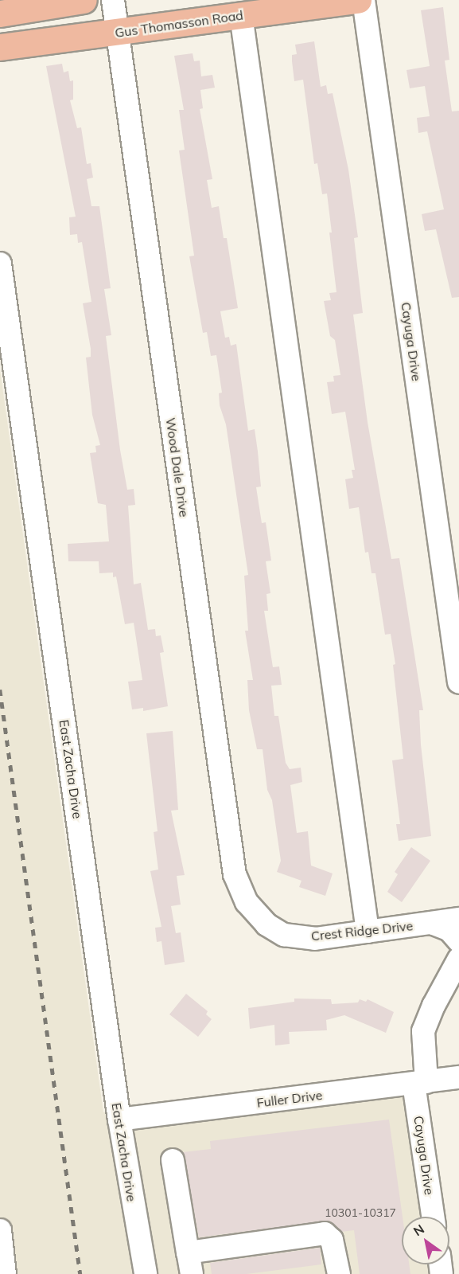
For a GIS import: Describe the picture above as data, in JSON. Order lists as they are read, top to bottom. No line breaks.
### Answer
{"streets":{"main road":["Gus Thomasson Road"],"street":["Cayuga Drive","Wood Dale Drive","East Zacha Drive","Crest Ridge Drive","Fuller Drive"]},"crossings":[["Gus Thomasson Road","Wood Dale Drive"],["Cayuga Drive","Fuller Drive"],["Wood Dale Drive","Crest Ridge Drive"],["East Zacha Drive","Fuller Drive"]],"house_numbers":["10301-10317"],"north":"top left"}
